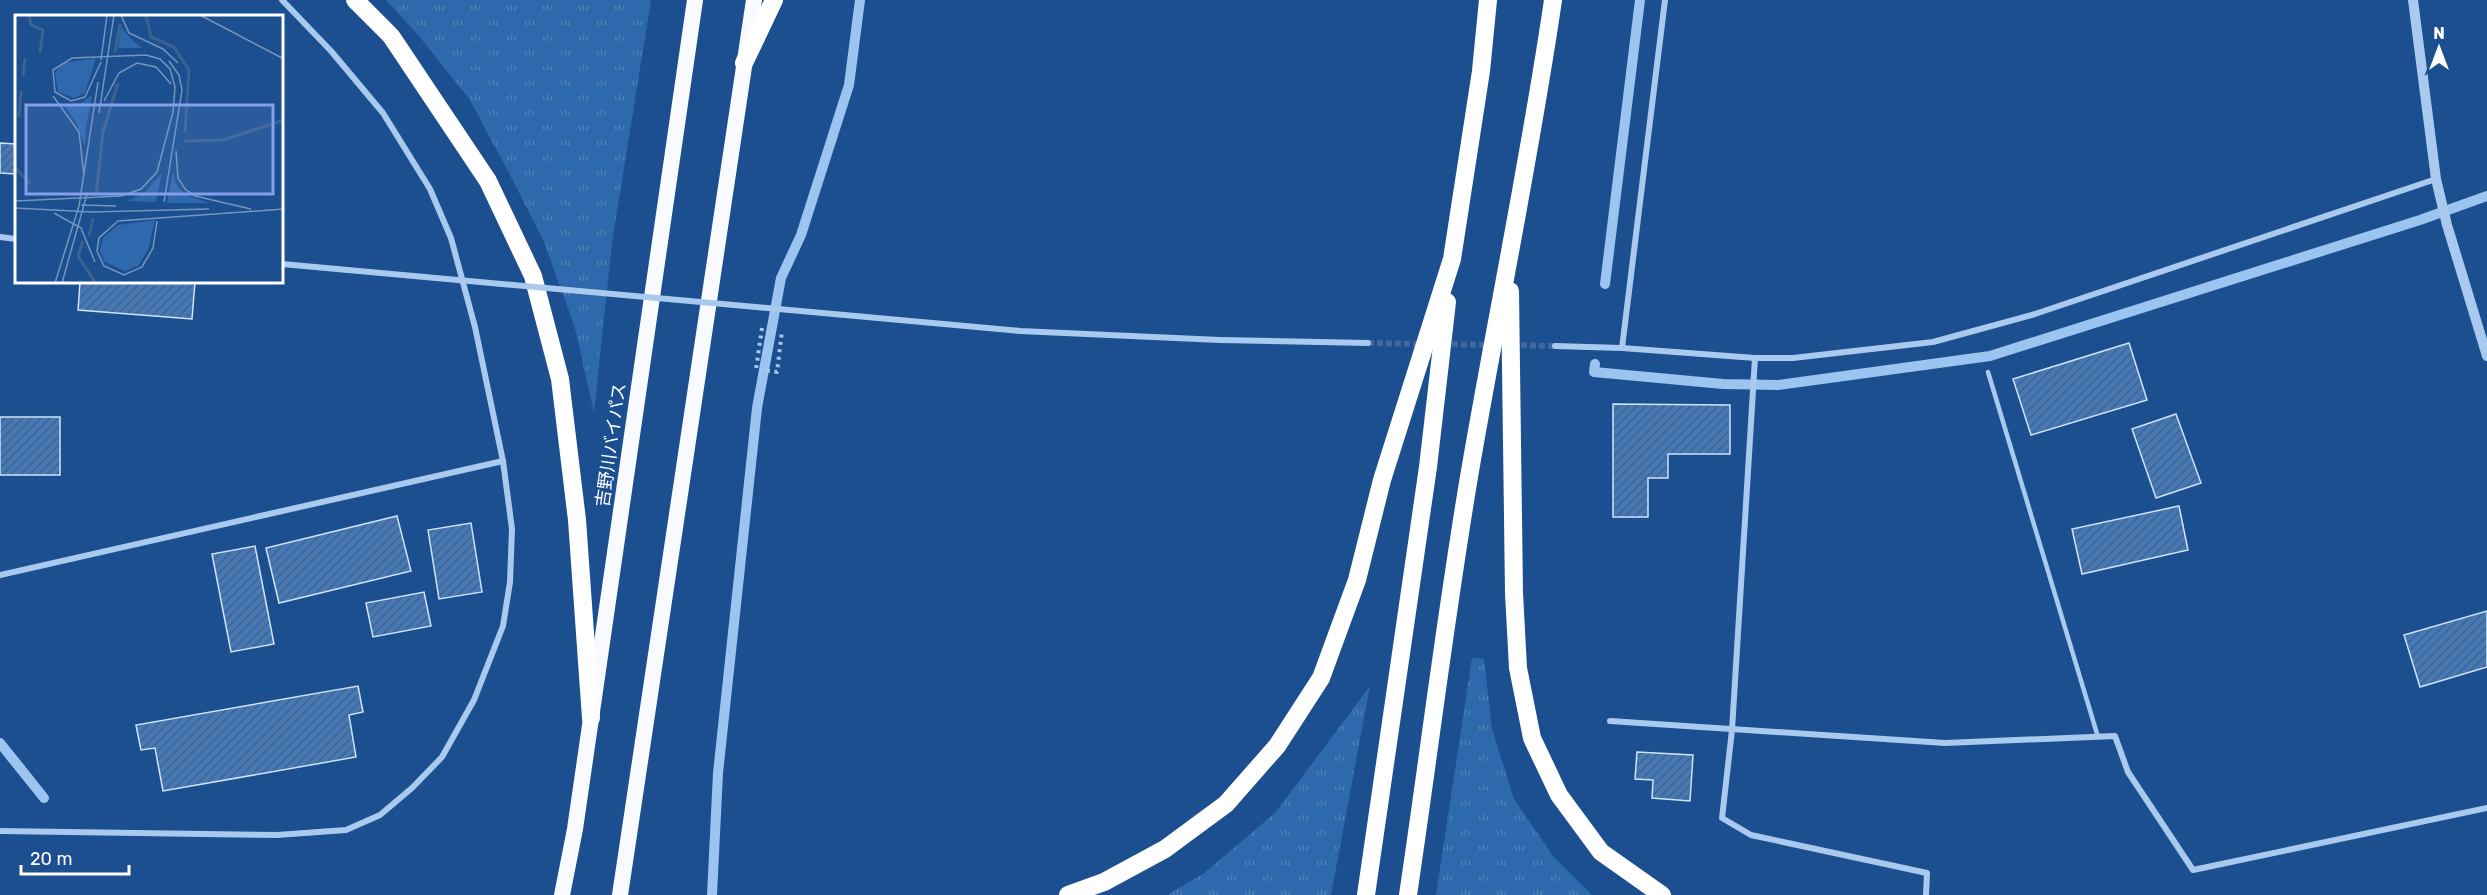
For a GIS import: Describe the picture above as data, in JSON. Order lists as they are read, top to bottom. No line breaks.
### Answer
{"streets":{"highway":["吉野川バイパス"]},"scale_bar":"20 m","north":"top"}
